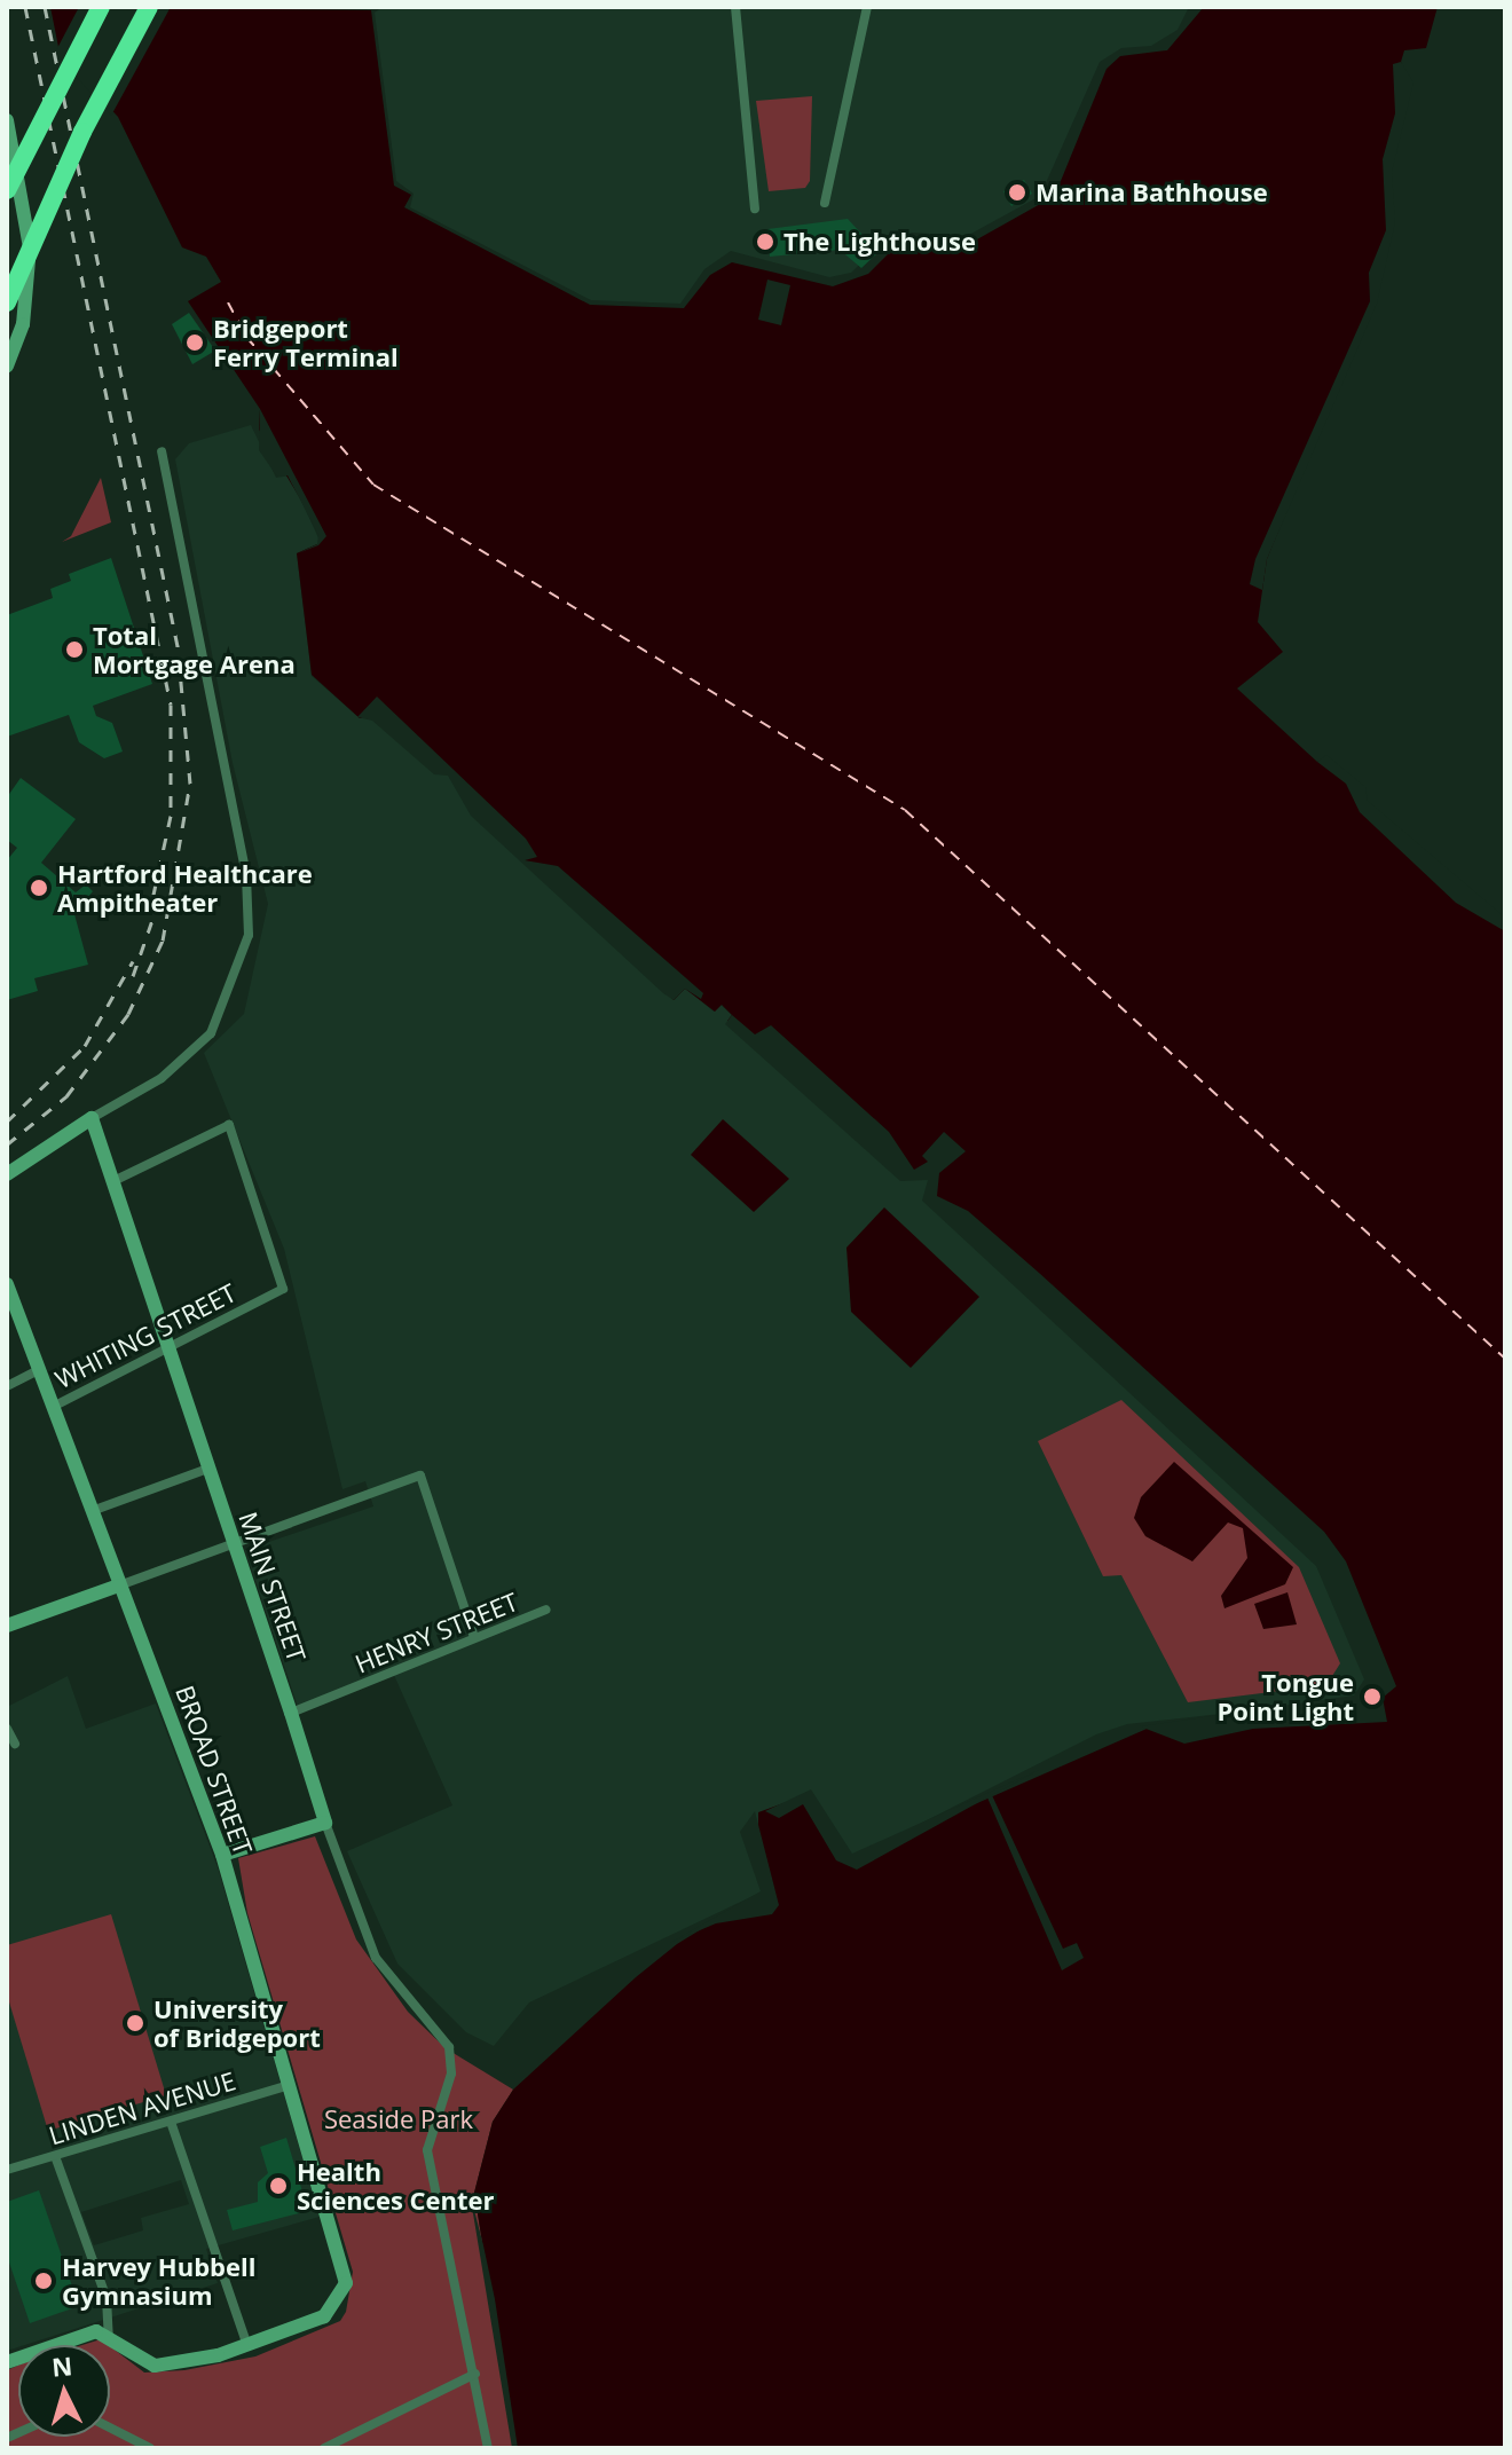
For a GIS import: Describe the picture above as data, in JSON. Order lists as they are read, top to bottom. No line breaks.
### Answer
{"streets":{"street":["WHITING STREET","MAIN STREET","HENRY STREET","BROAD STREET","LINDEN AVENUE"]},"crossings":[["WHITING STREET","MAIN STREET"],["WHITING STREET","BROAD STREET"],["MAIN STREET","HENRY STREET"],["BROAD STREET","LINDEN AVENUE"]],"parks":["Seaside Park"],"places":["Marina Bathhouse","The Lighthouse","Bridgeport Ferry Terminal","Total Mortgage Arena","Hartford Healthcare Ampitheater","Tongue Point Light","University of Bridgeport","Health Sciences Center","Harvey Hubbell Gymnasium"],"north":"top"}
